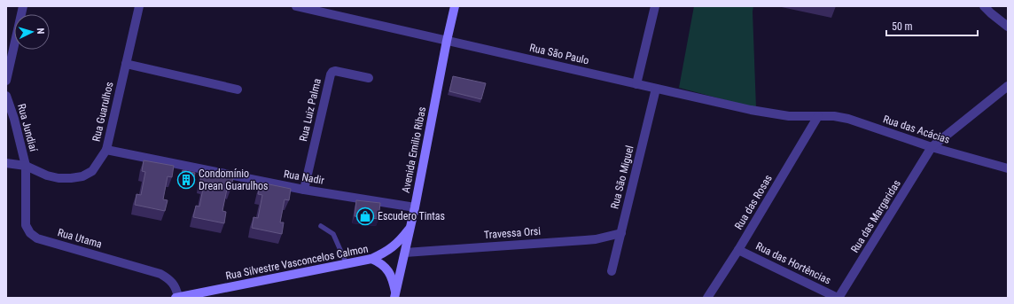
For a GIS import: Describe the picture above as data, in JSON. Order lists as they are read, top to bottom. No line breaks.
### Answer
{"streets":{"main road":["Avenida Emilio Ribas","Rua Silvestre Vasconcelos Calmon"],"street":["Rua São Paulo","Rua Luiz Palma","Rua Guarulhos","Rua Jundiaí","Rua das Acácias","Rua Nadir","Rua São Miguel","Rua das Rosas","Rua das Margaridas","Travessa Orsi","Rua Utama","Rua das Hortências"]},"crossings":[["Rua São Paulo","Rua das Acácias"],["Rua São Paulo","Avenida Emilio Ribas"],["Rua São Paulo","Rua São Miguel"],["Rua São Paulo","Rua das Rosas"],["Rua Luiz Palma","Rua Nadir"],["Rua Guarulhos","Rua Jundiaí"],["Rua Guarulhos","Rua Nadir"],["Rua Guarulhos","Rua Utama"],["Rua Jundiaí","Rua Utama"],["Rua das Acácias","Rua das Rosas"],["Rua das Acácias","Rua das Margaridas"],["Avenida Emilio Ribas","Rua Nadir"],["Avenida Emilio Ribas","Travessa Orsi"],["Avenida Emilio Ribas","Rua Silvestre Vasconcelos Calmon"],["Rua São Miguel","Travessa Orsi"],["Rua das Rosas","Rua das Hortências"],["Rua das Margaridas","Rua das Hortências"],["Rua Utama","Rua Silvestre Vasconcelos Calmon"]],"places":{"building":["Condomínio Drean Guarulhos"],"shop":["Escudero Tintas"]},"scale_bar":"50 m","north":"right"}
